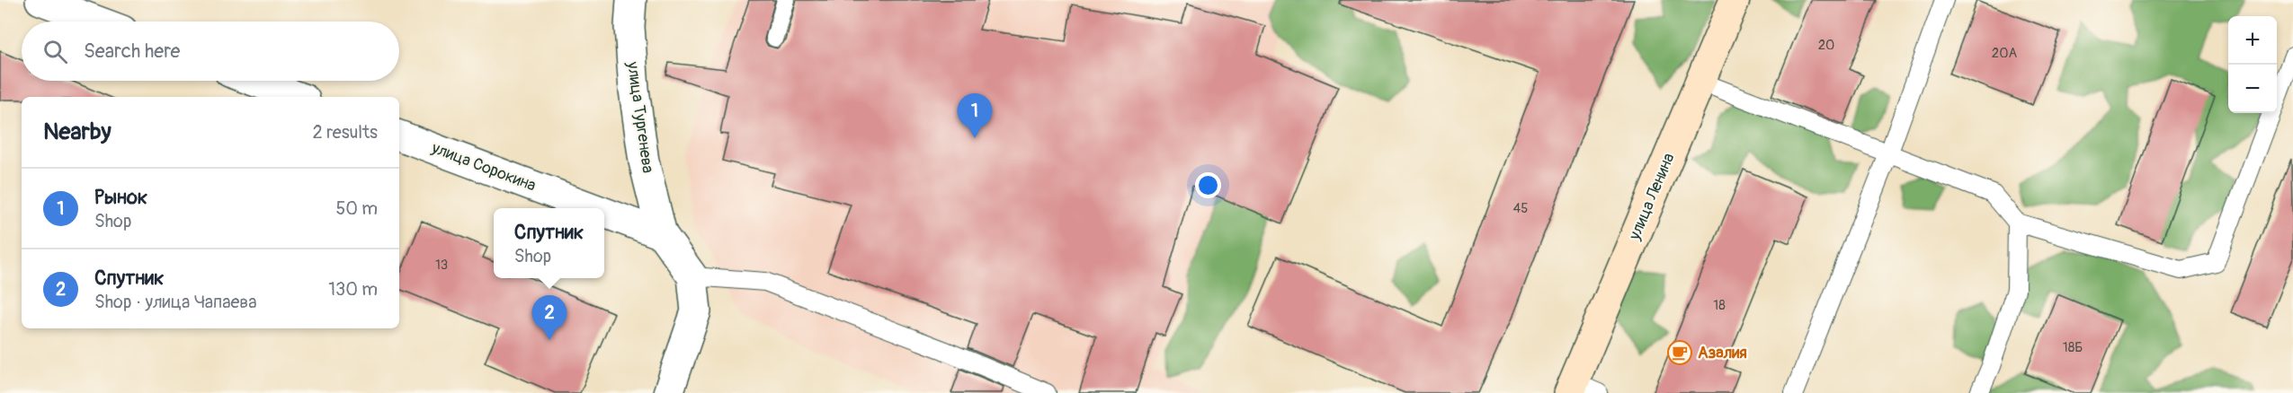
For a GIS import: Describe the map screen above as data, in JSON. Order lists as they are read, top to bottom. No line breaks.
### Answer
{"streets":{"main road":["улица Ленина"],"street":["улица Тургенева","улица Сорокина"]},"crossings":[["улица Тургенева","улица Сорокина"]],"places":{"cafe":["Азалия"]},"house_numbers":["20","20А","45","13","18","18Б"],"page":{"map_buttons":["+","−"],"search":"Search here","pins":["1","2"],"heading":["Nearby","2 results"],"list":[{"mark":"1","name":"Рынок","note":"Shop","value":"50 m"},{"mark":"2","name":"Спутник","note":"Shop · улица Чапаева","value":"130 m"}],"popup":["Спутник","Shop"]}}
